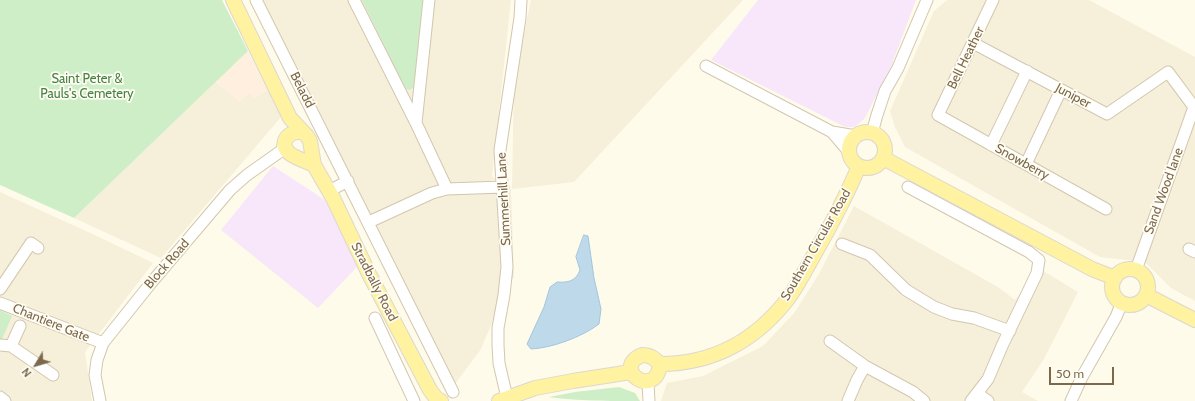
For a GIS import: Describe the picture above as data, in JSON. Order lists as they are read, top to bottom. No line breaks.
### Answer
{"streets":{"main road":["Southern Circular Road","Stradbally Road"],"street":["Bell Heather","Beladd","Juniper","Snowberry","Sand Wood lane","Summerhill Lane","Block Road","Chantiere Gate"]},"crossings":[["Bell Heather","Juniper"],["Bell Heather","Snowberry"],["Juniper","Sand Wood lane"],["Block Road","Chantiere Gate"]],"parks":["Saint Peter & Pauls's Cemetery"],"scale_bar":"50 m","north":"bottom left"}
